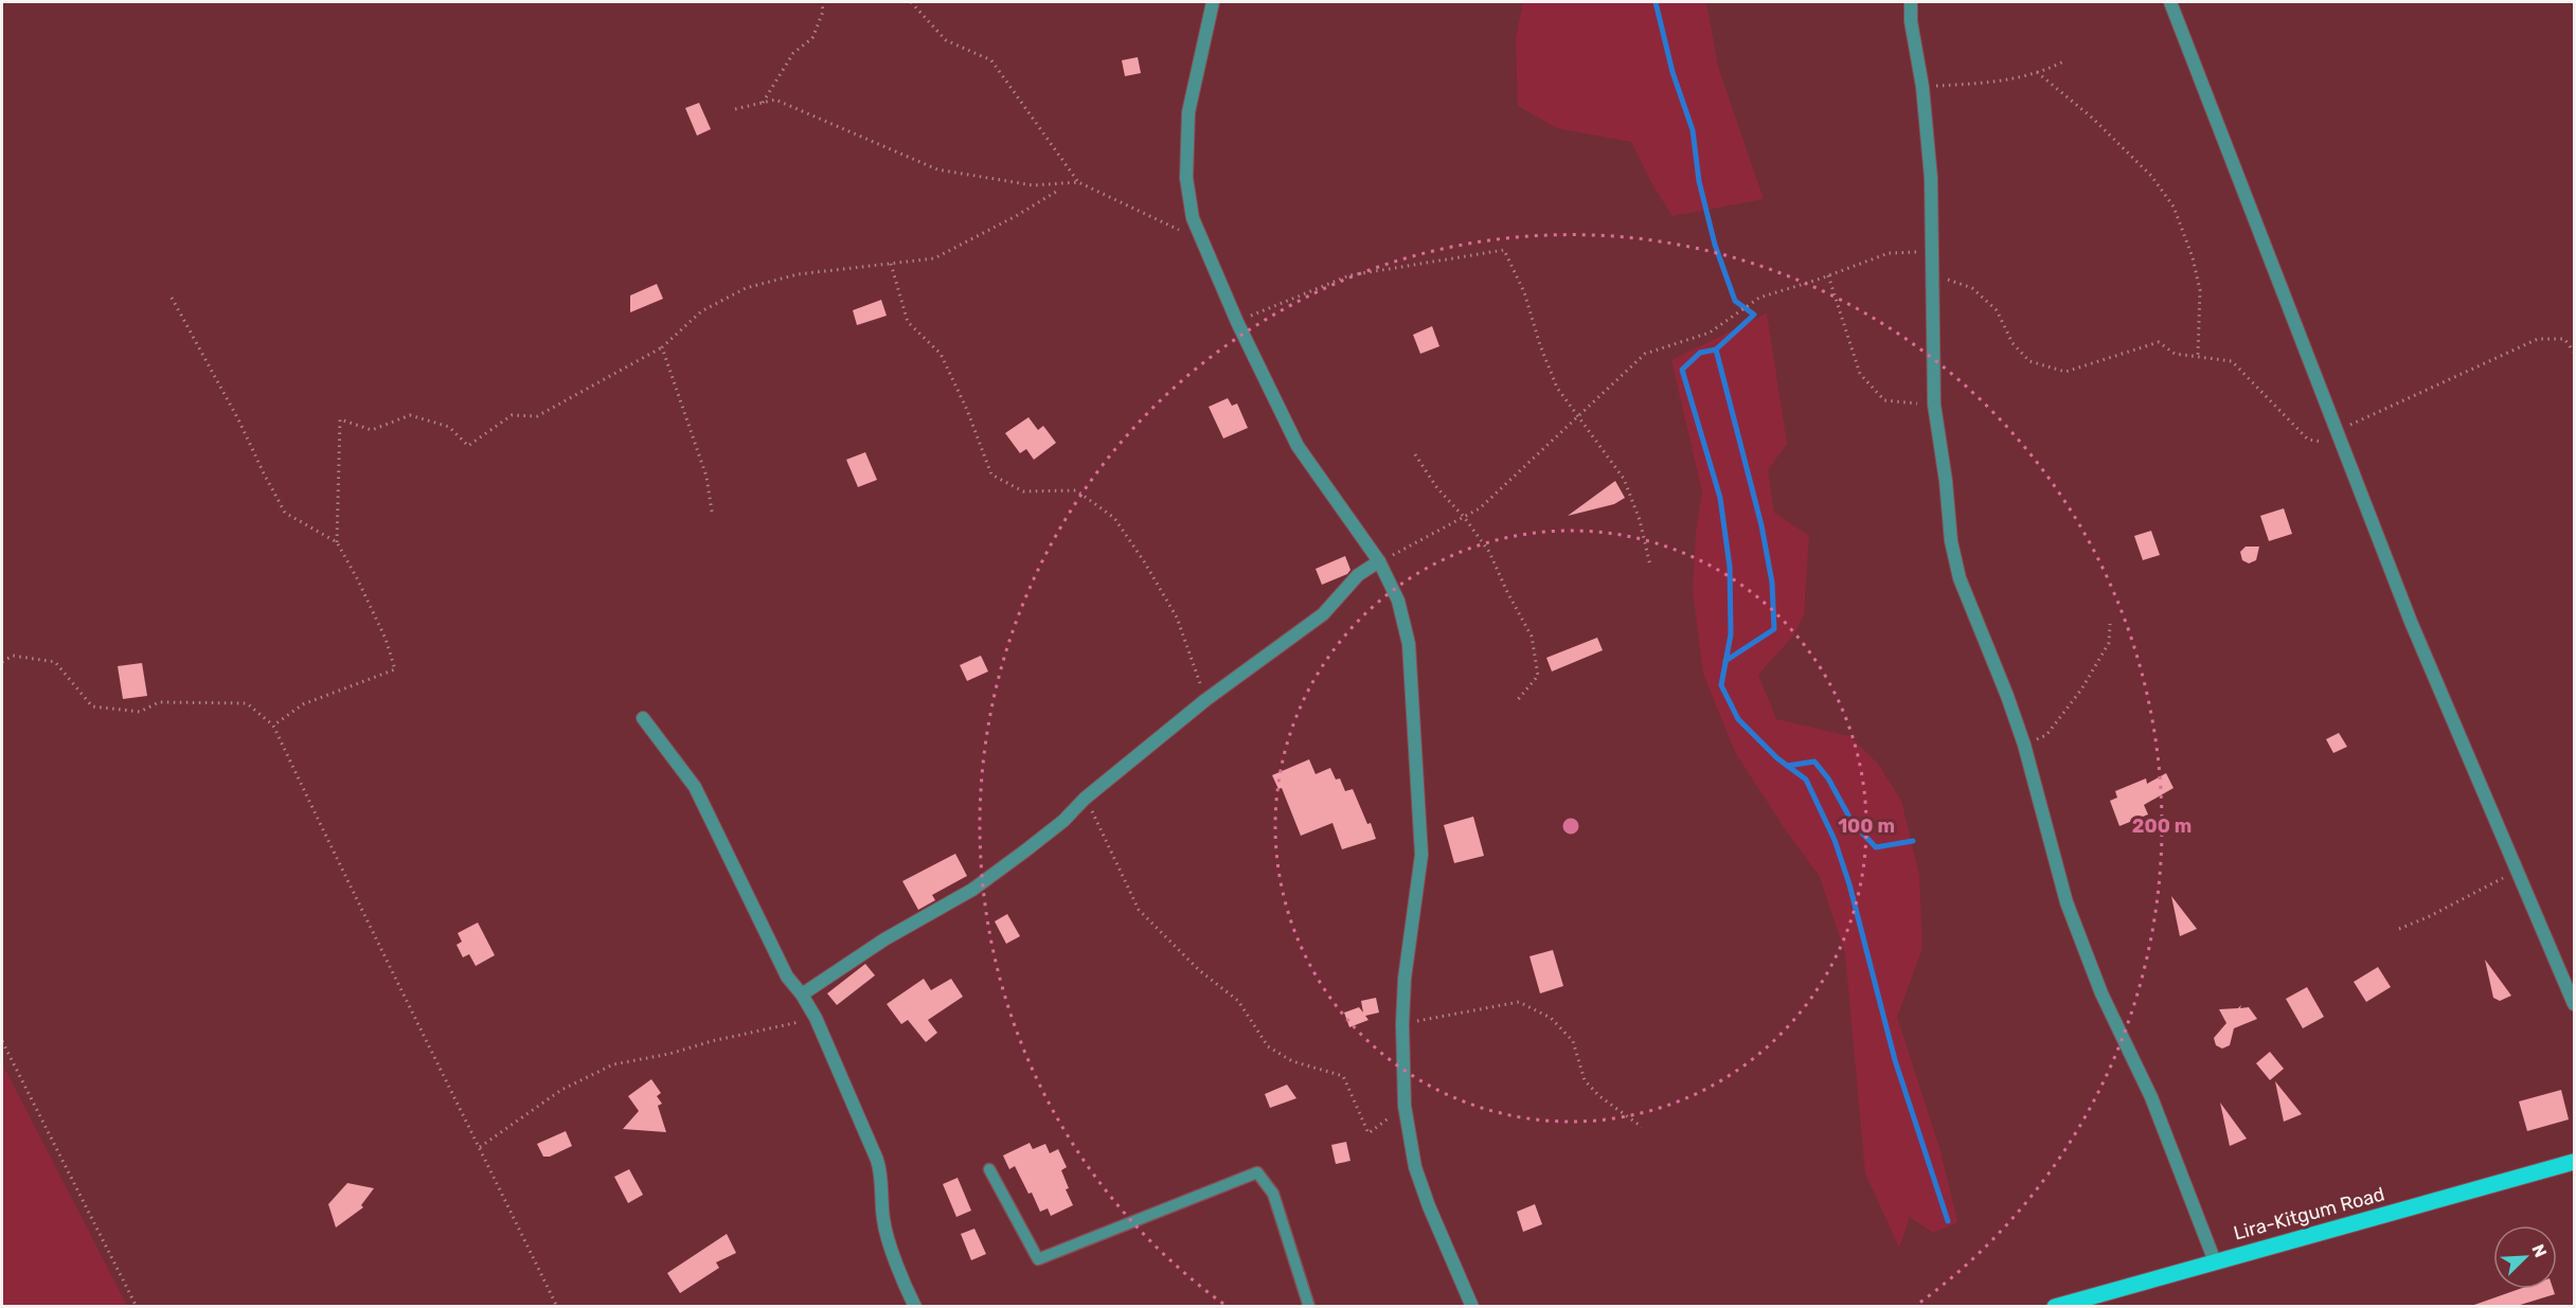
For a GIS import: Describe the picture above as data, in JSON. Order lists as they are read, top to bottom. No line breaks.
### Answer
{"streets":{"main road":["Lira-Kitgum Road"]},"north":"top right","rings":["100 m","200 m"]}
